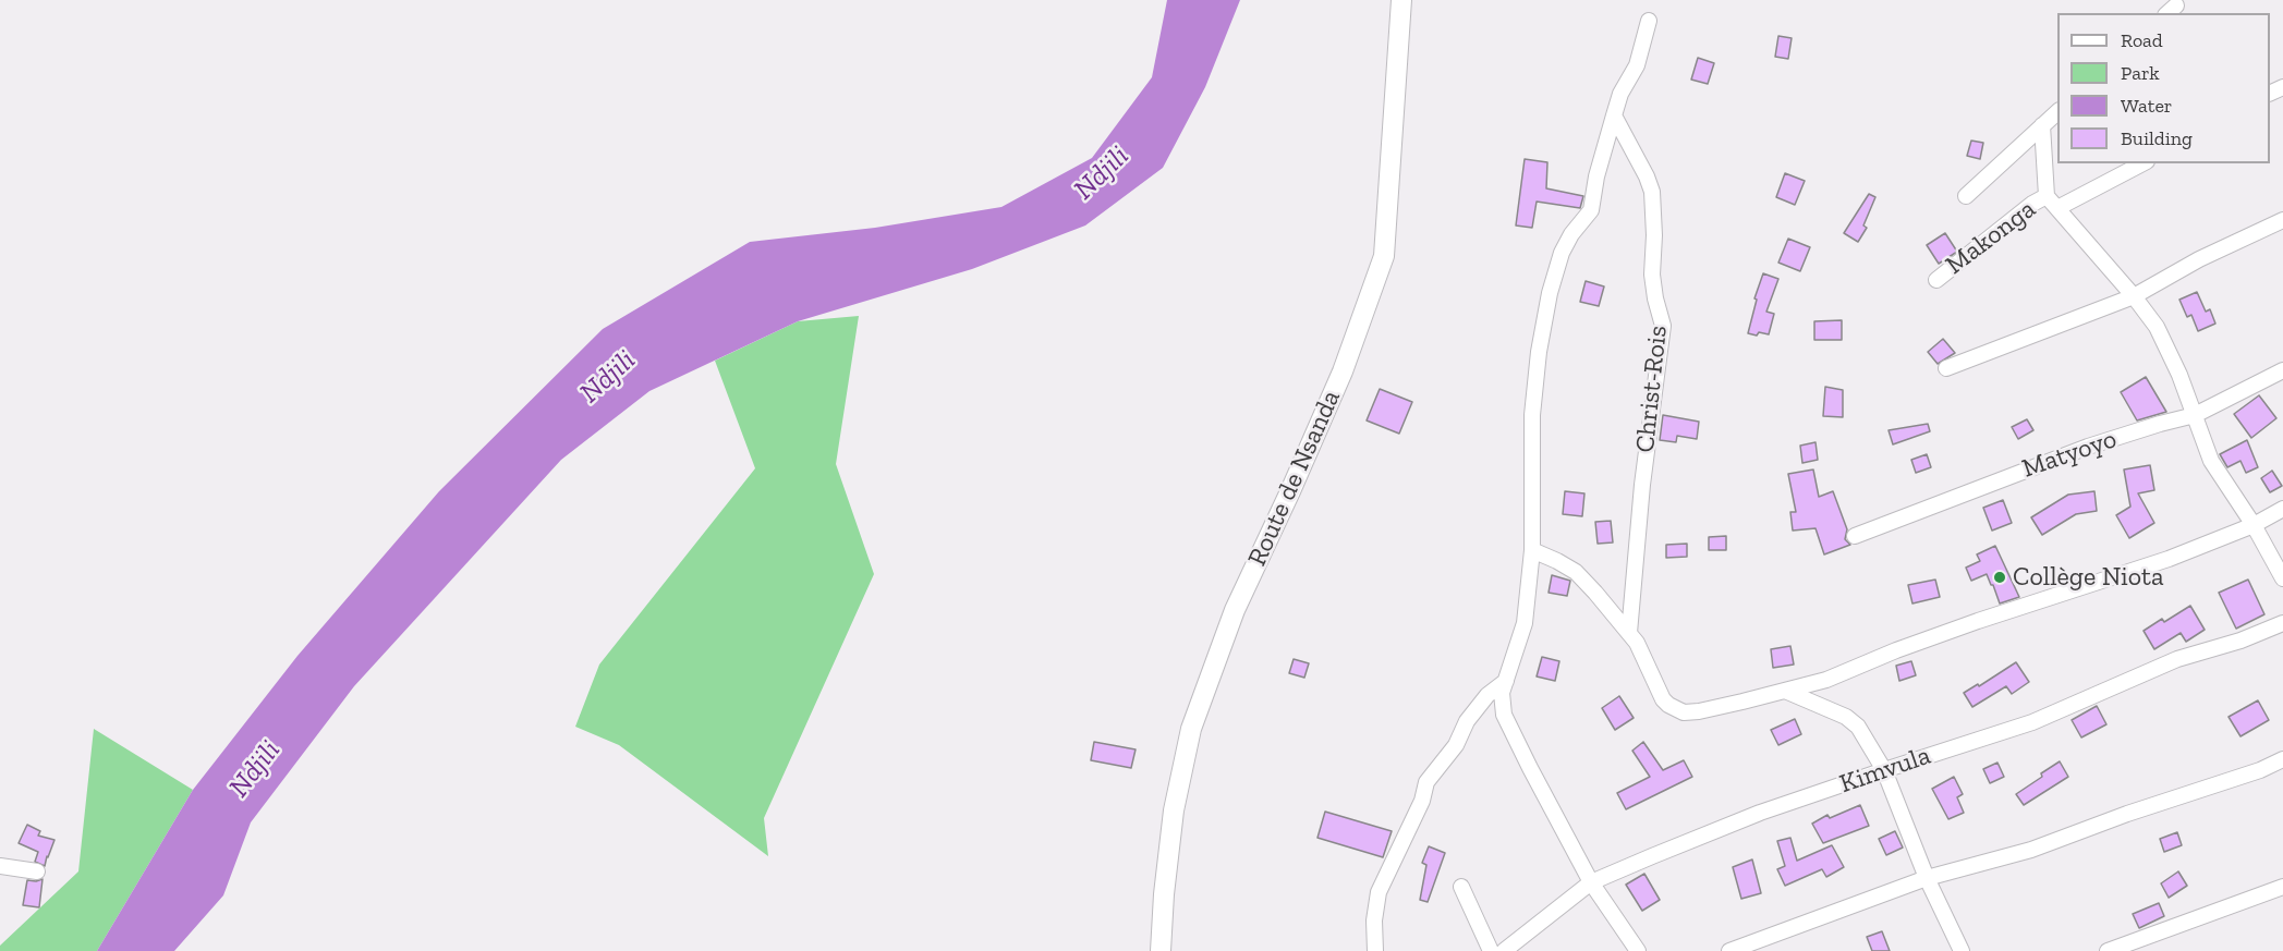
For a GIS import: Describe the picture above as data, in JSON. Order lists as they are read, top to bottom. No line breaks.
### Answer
{"streets":{"street":["Makonga","Christ-Rois","Matyoyo","Route de Nsanda","Kimvula"]},"water":["Ndjili"],"places":["Collège Niota"],"legend":["Road","Park","Water","Building"]}
